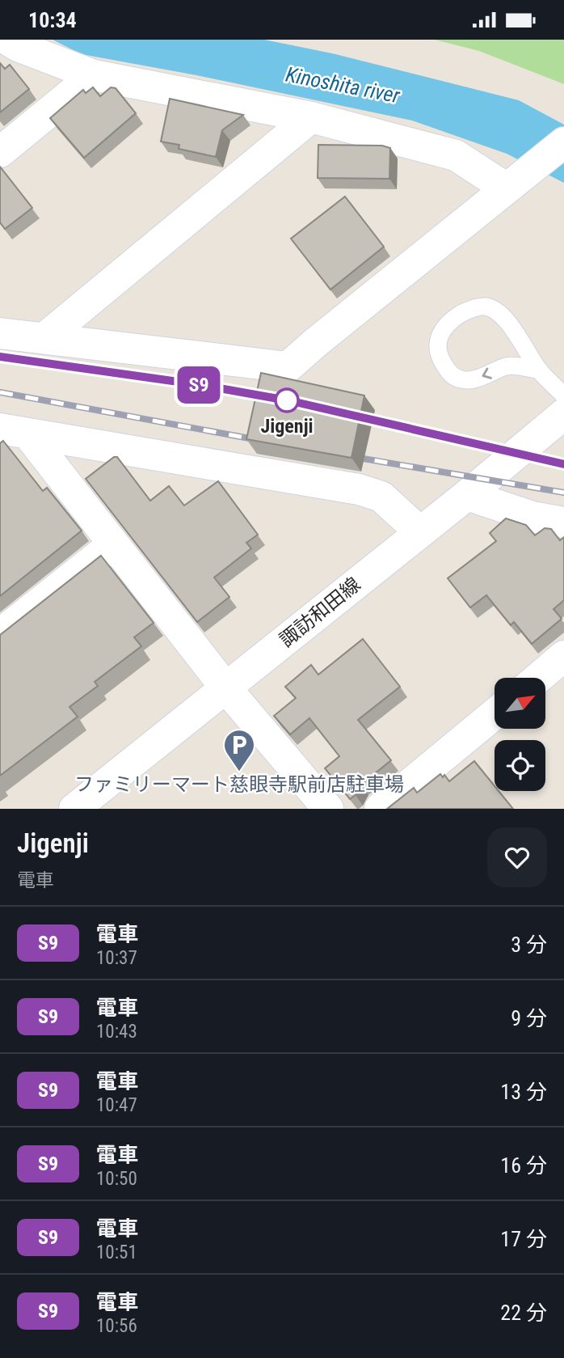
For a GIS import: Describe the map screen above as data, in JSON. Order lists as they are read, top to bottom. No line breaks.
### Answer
{"streets":{"street":["諏訪和田線"]},"water":["Kinoshita river"],"places":{"other":["Jigenji"],"parking":["ファミリーマート慈眼寺駅前店駐車場"]},"north":"top right","page":{"status":"10:34","on_map":"S9","heading":["Jigenji","電車"],"list":[{"mark":"S9","name":"電車","note":"10:37","value":"3 分"},{"mark":"S9","name":"電車","note":"10:43","value":"9 分"},{"mark":"S9","name":"電車","note":"10:47","value":"13 分"},{"mark":"S9","name":"電車","note":"10:50","value":"16 分"},{"mark":"S9","name":"電車","note":"10:51","value":"17 分"},{"mark":"S9","name":"電車","note":"10:56","value":"22 分"}]}}
